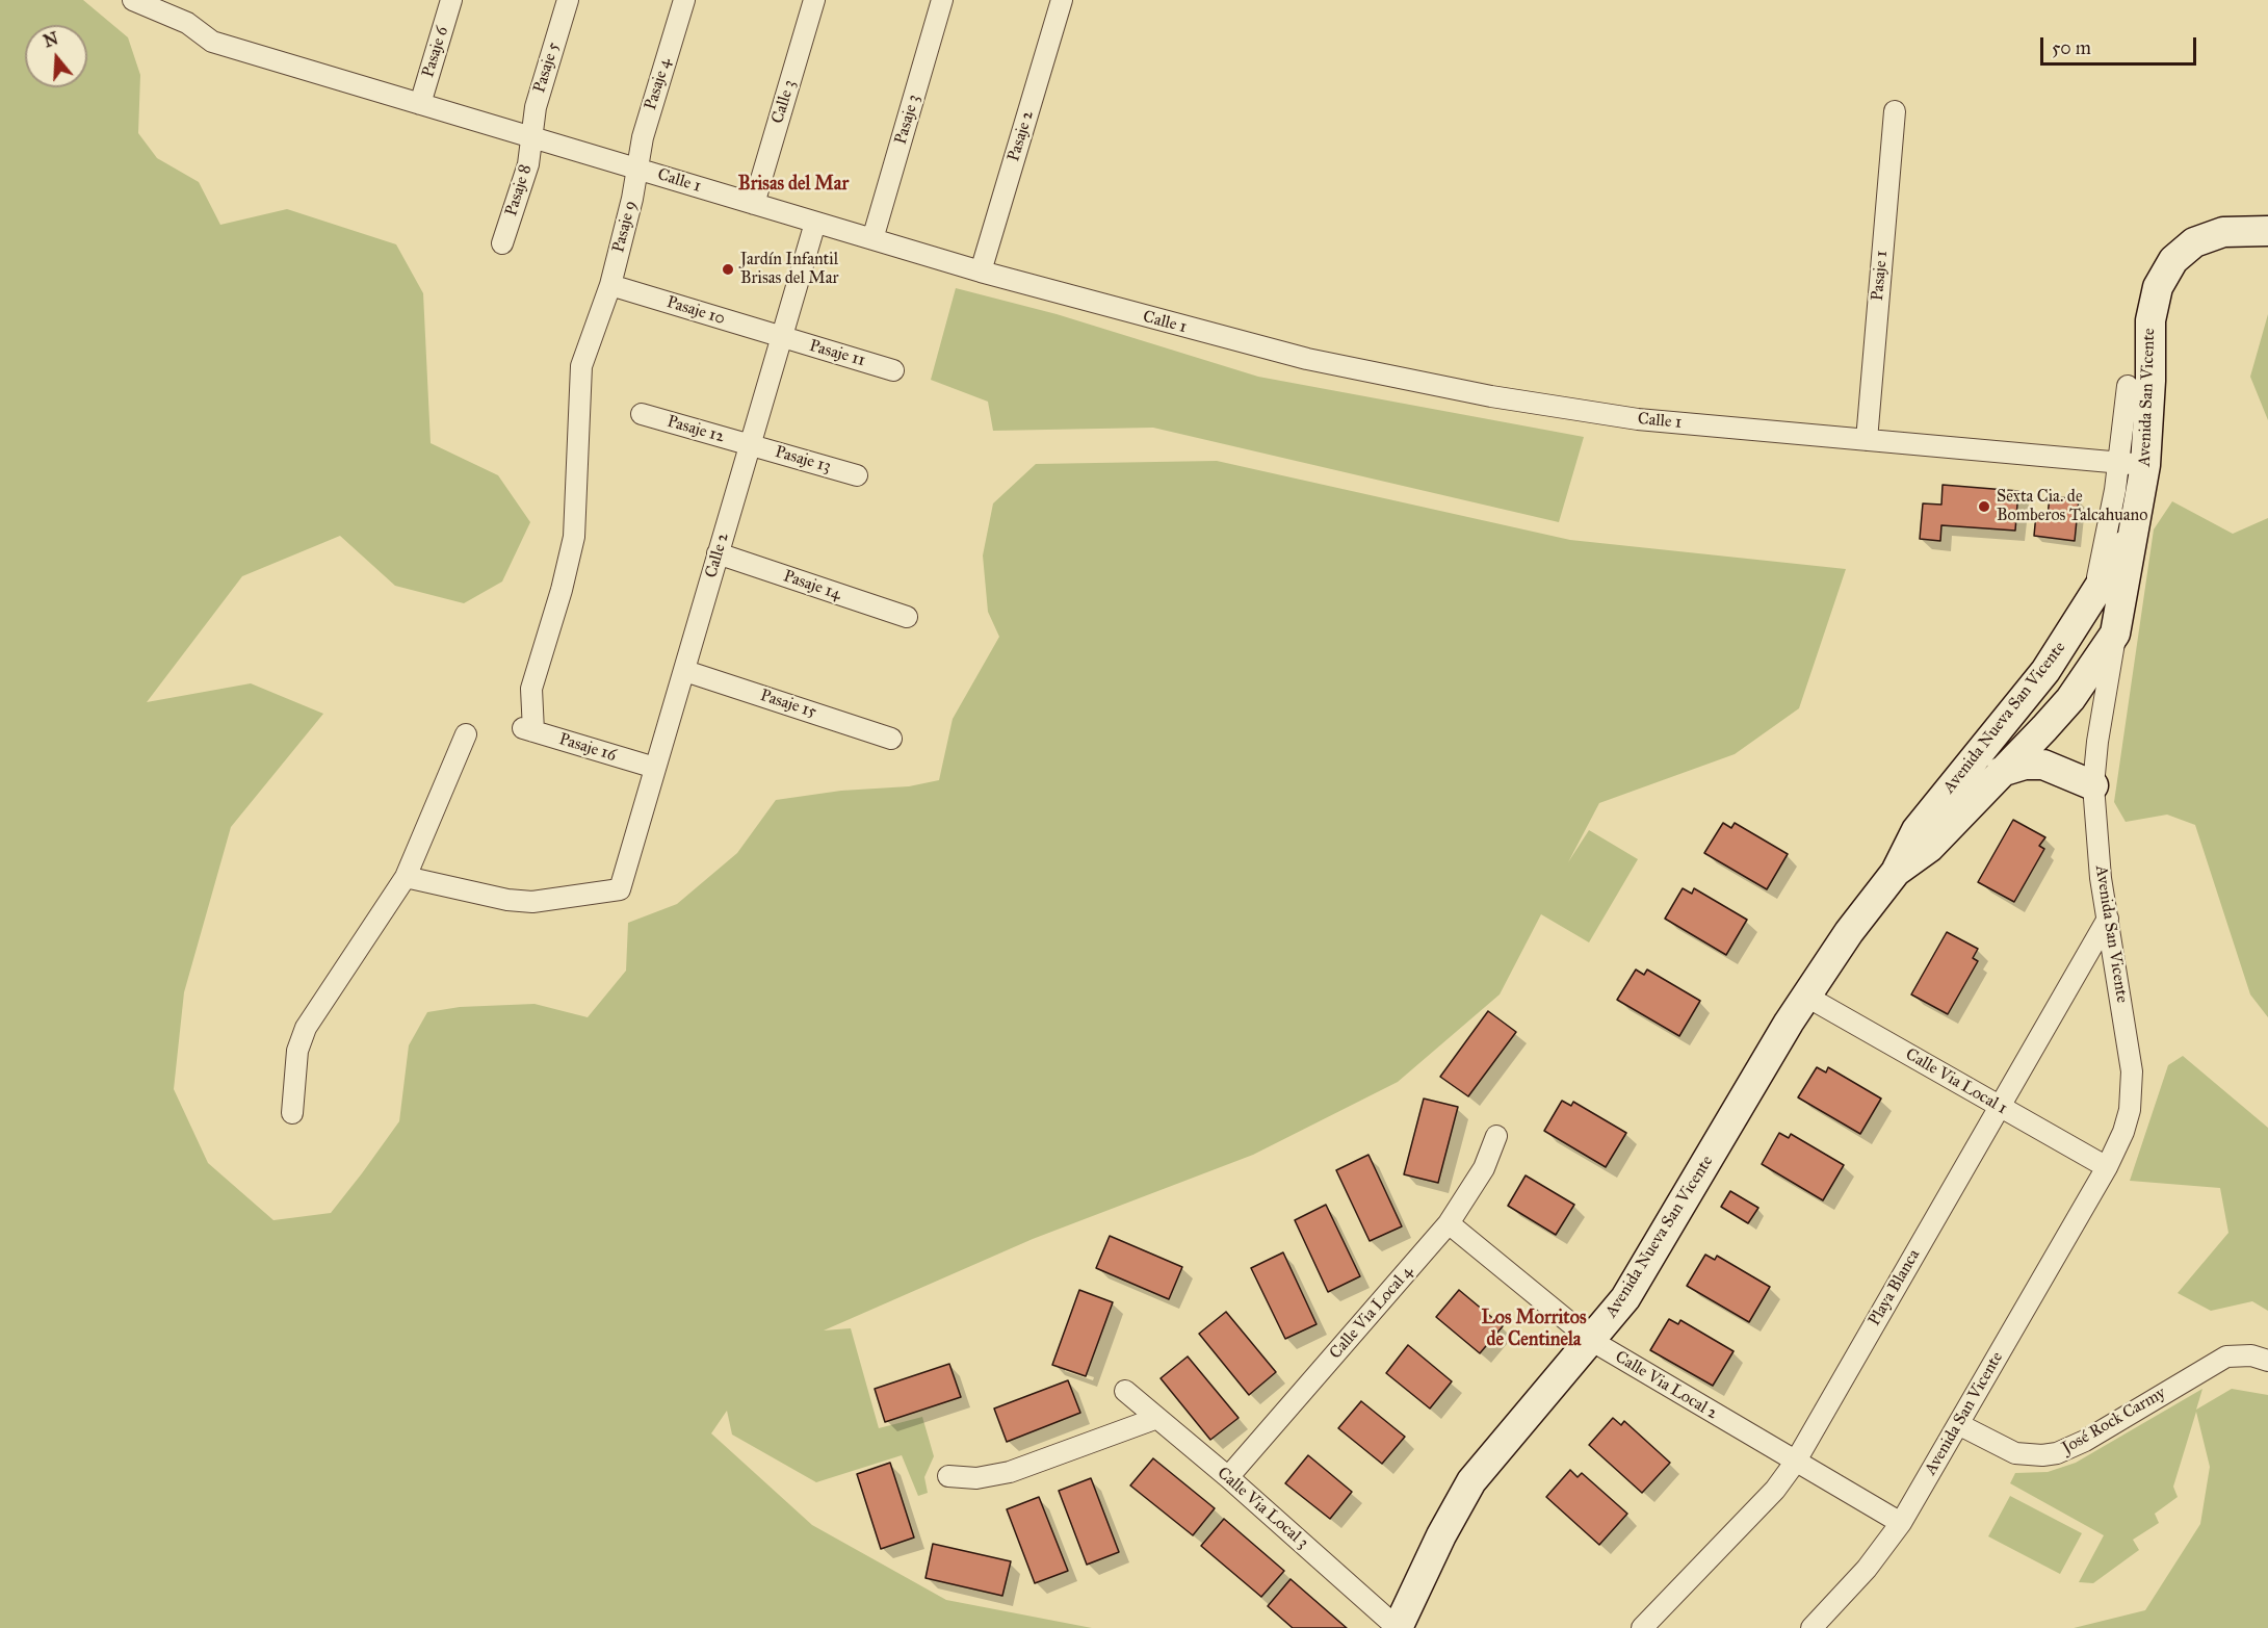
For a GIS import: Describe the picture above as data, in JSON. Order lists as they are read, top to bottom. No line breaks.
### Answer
{"streets":{"street":["Pasaje 6","Pasaje 5","Pasaje 4","Calle 3","Pasaje 3","Pasaje 2","Calle 1","Pasaje 8","Pasaje 9","Pasaje 1","Pasaje 10","Pasaje 11","Avenida San Vicente","Pasaje 12","Pasaje 13","Calle 2","Pasaje 14","Pasaje 15","Avenida Nueva San Vicente","Pasaje 16","Calle Via Local 1","Playa Blanca","Calle Via Local 4","Calle Via Local 2","José Rock Carmy","Calle Via Local 3"]},"crossings":[["Pasaje 6","Calle 1"],["Pasaje 5","Calle 1"],["Pasaje 5","Pasaje 8"],["Pasaje 4","Calle 1"],["Pasaje 4","Pasaje 9"],["Calle 3","Calle 1"],["Pasaje 3","Calle 1"],["Pasaje 2","Calle 1"],["Calle 1","Pasaje 8"],["Calle 1","Pasaje 9"],["Calle 1","Pasaje 1"],["Calle 1","Avenida San Vicente"],["Calle 1","Calle 2"],["Pasaje 9","Pasaje 10"],["Pasaje 9","Pasaje 16"],["Pasaje 10","Pasaje 11"],["Pasaje 10","Calle 2"],["Pasaje 11","Calle 2"],["Avenida San Vicente","Avenida Nueva San Vicente"],["Avenida San Vicente","Calle Via Local 1"],["Avenida San Vicente","Playa Blanca"],["Avenida San Vicente","Calle Via Local 2"],["Avenida San Vicente","José Rock Carmy"],["Pasaje 12","Pasaje 13"],["Pasaje 12","Calle 2"],["Pasaje 13","Calle 2"],["Calle 2","Pasaje 14"],["Calle 2","Pasaje 15"],["Calle 2","Pasaje 16"],["Avenida Nueva San Vicente","Calle Via Local 1"],["Avenida Nueva San Vicente","Calle Via Local 2"],["Avenida Nueva San Vicente","Calle Via Local 3"],["Calle Via Local 1","Playa Blanca"],["Playa Blanca","Calle Via Local 2"],["Calle Via Local 4","Calle Via Local 2"],["Calle Via Local 4","Calle Via Local 3"]],"districts":["Brisas del Mar","Los Morritos de Centinela"],"places":["Jardín Infantil Brisas del Mar","Sexta Cia. de Bomberos Talcahuano"],"scale_bar":"50 m","north":"top"}
